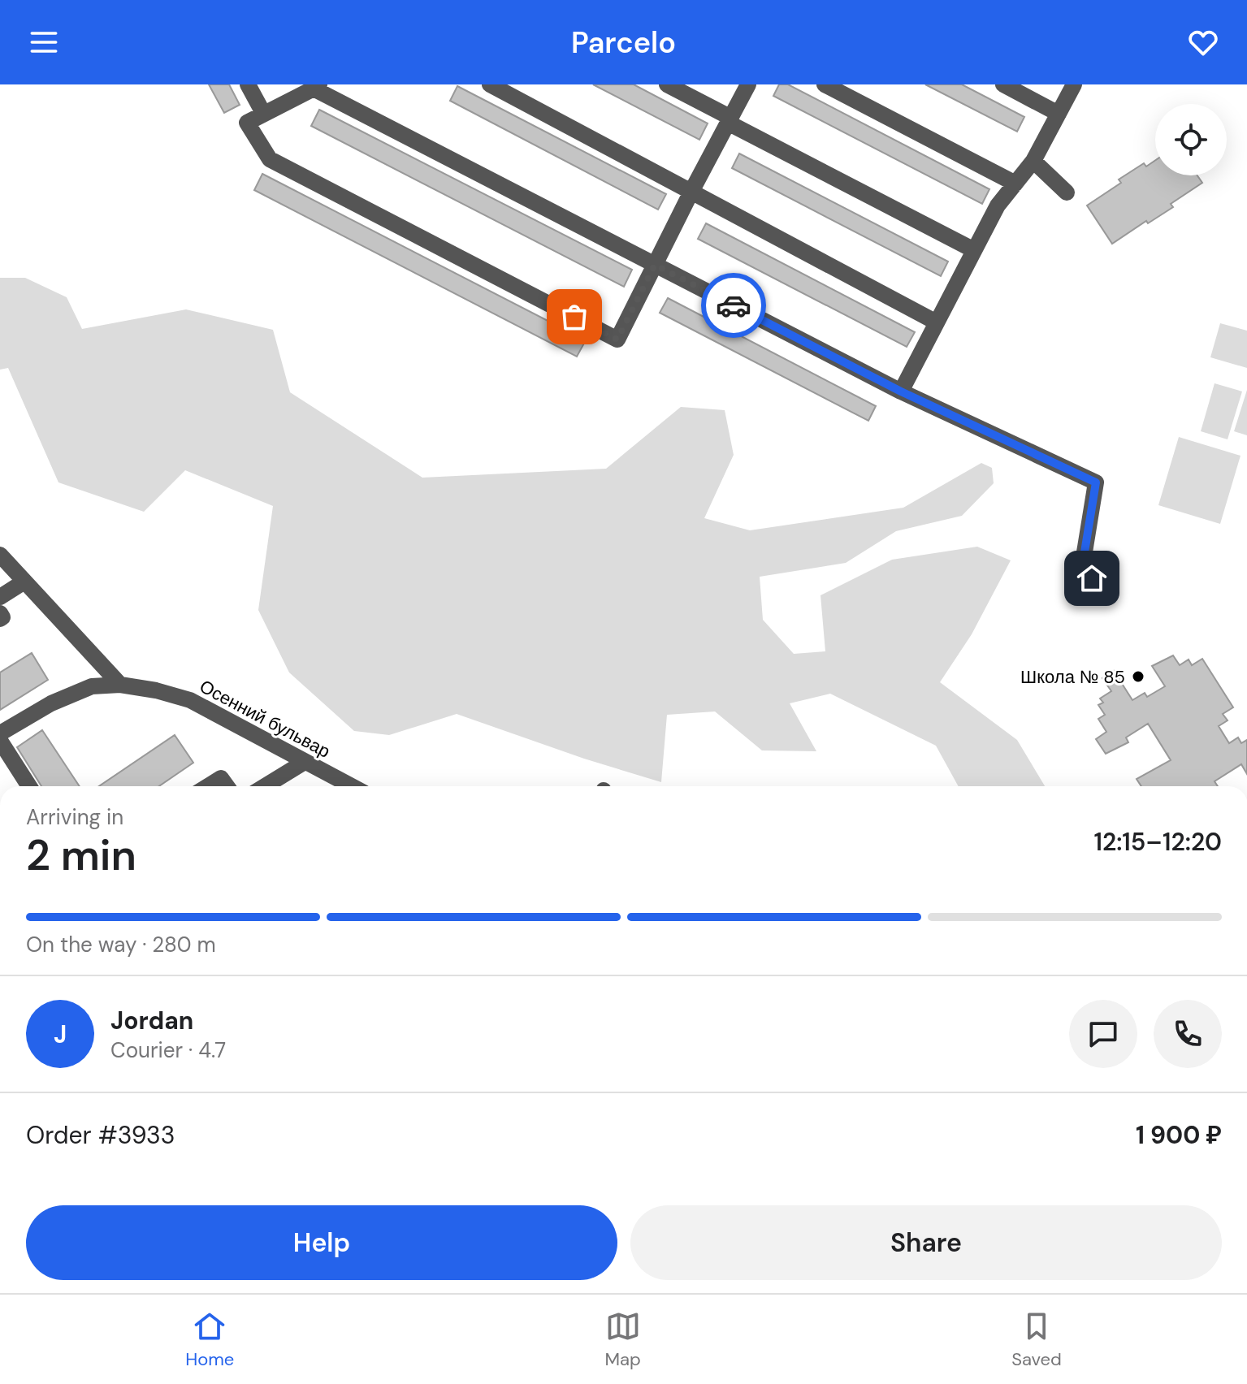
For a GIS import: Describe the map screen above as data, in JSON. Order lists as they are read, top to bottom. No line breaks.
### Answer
{"streets":{"street":["Осенний бульвар"]},"places":["Школа № 85"],"page":{"header":"Parcelo","heading":["2 min","Arriving in","12:15–12:20"],"panel":["Jordan","Courier · 4.7","Order #3933","1 900 ₽"],"bar":"On the way · 280 m","round":"J","buttons":["Help","Share"],"tabs":["Home","Map","Saved"]}}
